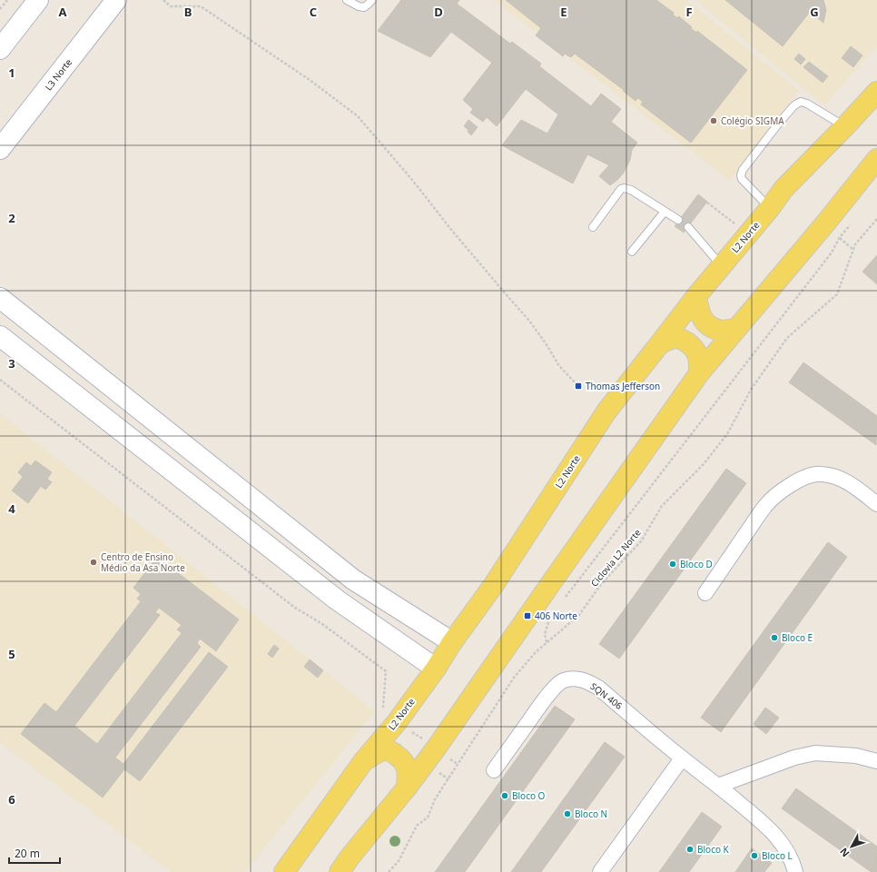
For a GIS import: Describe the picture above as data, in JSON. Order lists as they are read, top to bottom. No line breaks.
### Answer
{"streets":{"main road":["L2 Norte"],"street":["L3 Norte","SQN 406"],"path":["Ciclovia L2 Norte"]},"places":{"other":["Colégio SIGMA","Centro de Ensino Médio da Asa Norte","Bloco D","Bloco E","Bloco O","Bloco N","Bloco K","Bloco L"],"transit":["Thomas Jefferson","406 Norte"]},"scale_bar":"20 m","north":"bottom left","grid":{"columns":["A","B","C","D","E","F","G"],"rows":["1","2","3","4","5","6"]}}
